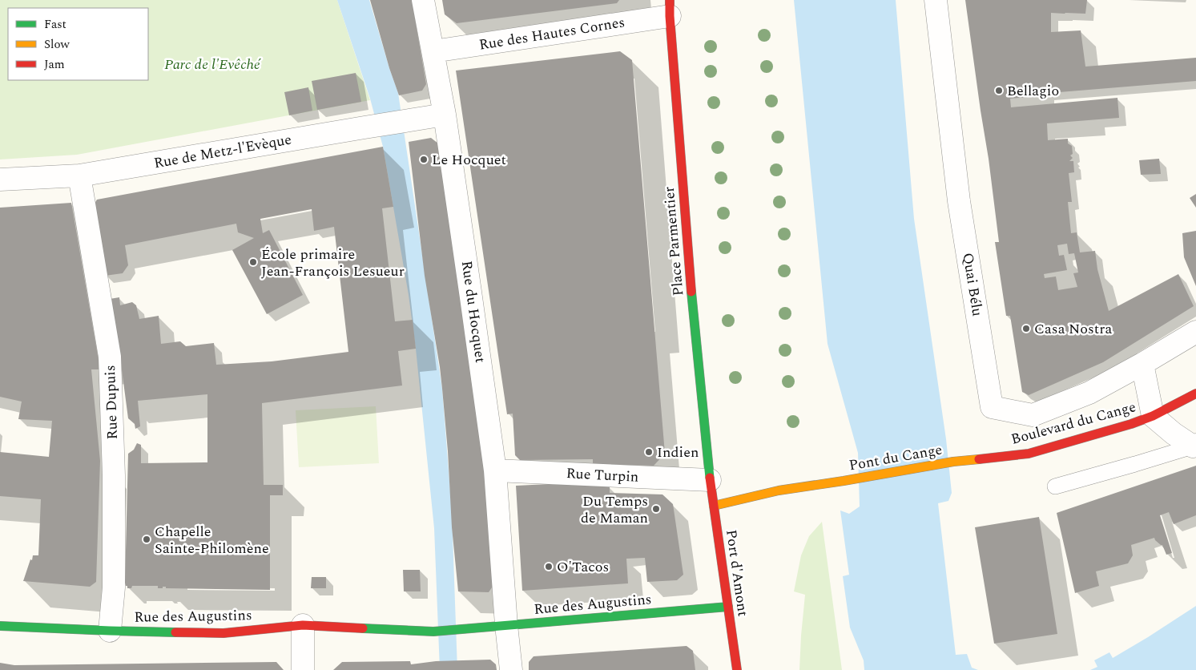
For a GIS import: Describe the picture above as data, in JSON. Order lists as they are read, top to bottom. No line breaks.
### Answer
{"streets":{"street":["Rue des Hautes Cornes","Rue de Metz-l'Evèque","Place Parmentier","Quai Bélu","Rue du Hocquet","Rue Dupuis","Boulevard du Cange","Pont du Cange","Rue Turpin","Port d'Amont","Rue des Augustins"]},"crossings":[["Rue des Hautes Cornes","Place Parmentier"],["Rue des Hautes Cornes","Rue du Hocquet"],["Rue de Metz-l'Evèque","Rue du Hocquet"],["Rue de Metz-l'Evèque","Rue Dupuis"],["Place Parmentier","Rue Turpin"],["Place Parmentier","Port d'Amont"],["Rue du Hocquet","Rue Turpin"],["Rue du Hocquet","Rue des Augustins"],["Rue Dupuis","Rue des Augustins"],["Boulevard du Cange","Pont du Cange"],["Pont du Cange","Port d'Amont"],["Rue Turpin","Port d'Amont"],["Port d'Amont","Rue des Augustins"]],"parks":["Parc de l'Evêché"],"places":["Bellagio","Le Hocquet","École primaire Jean-François Lesueur","Casa Nostra","Indien","Du Temps de Maman","Chapelle Sainte-Philomène","O'Tacos"],"legend":["Fast","Slow","Jam"]}
